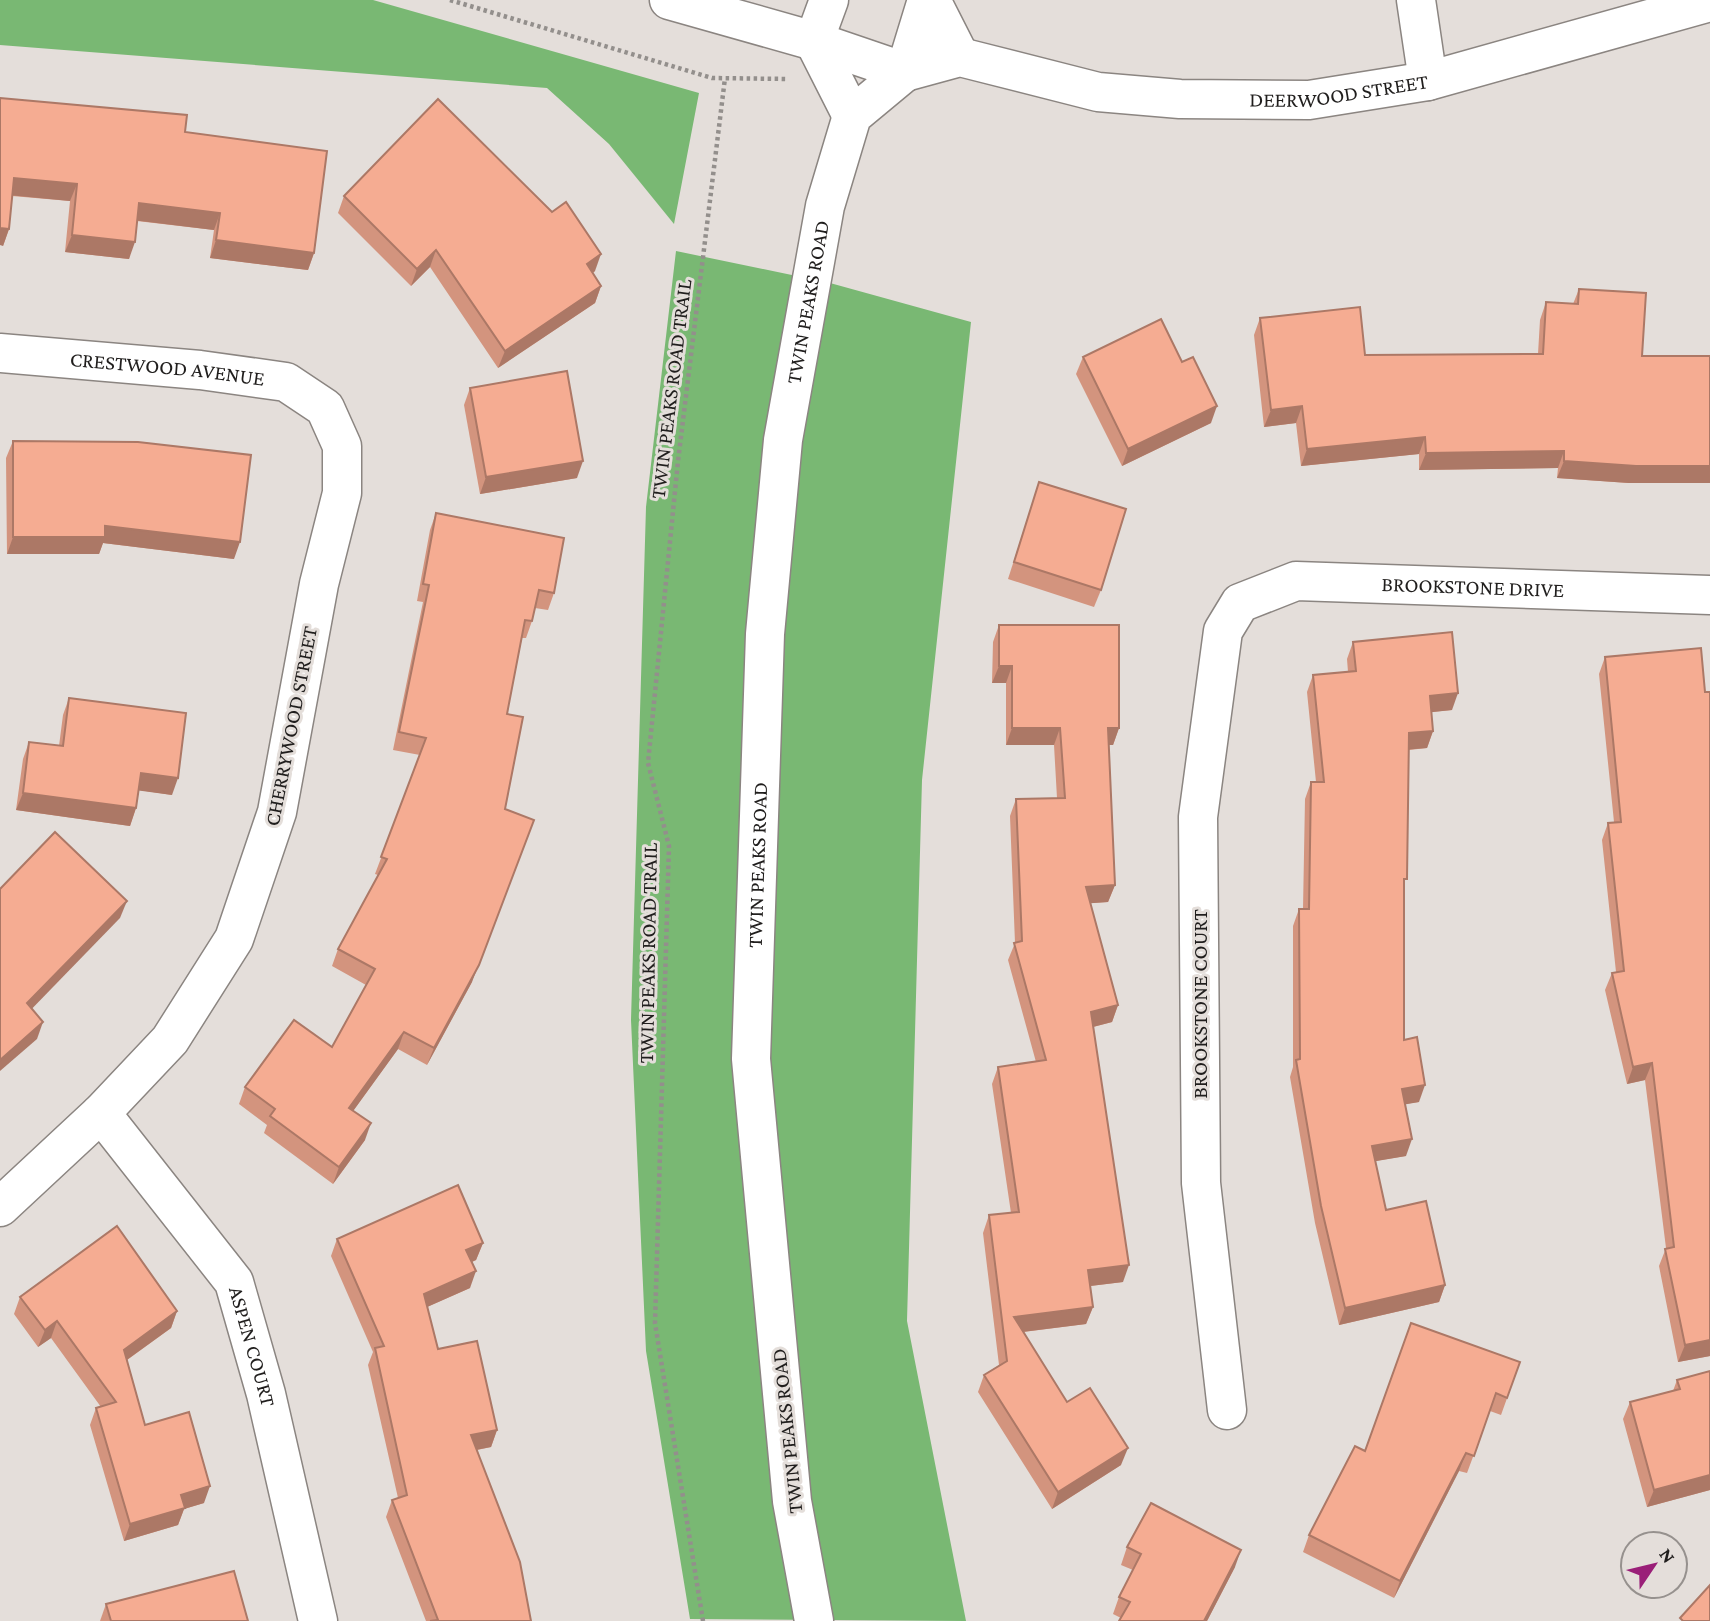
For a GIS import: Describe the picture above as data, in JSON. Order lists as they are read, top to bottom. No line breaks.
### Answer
{"streets":{"street":["DEERWOOD STREET","TWIN PEAKS ROAD","CRESTWOOD AVENUE","BROOKSTONE DRIVE","CHERRYWOOD STREET","BROOKSTONE COURT","ASPEN COURT"],"path":["TWIN PEAKS ROAD TRAIL"]},"crossings":[["CRESTWOOD AVENUE","CHERRYWOOD STREET"],["BROOKSTONE DRIVE","BROOKSTONE COURT"],["CHERRYWOOD STREET","ASPEN COURT"]],"north":"top right"}
